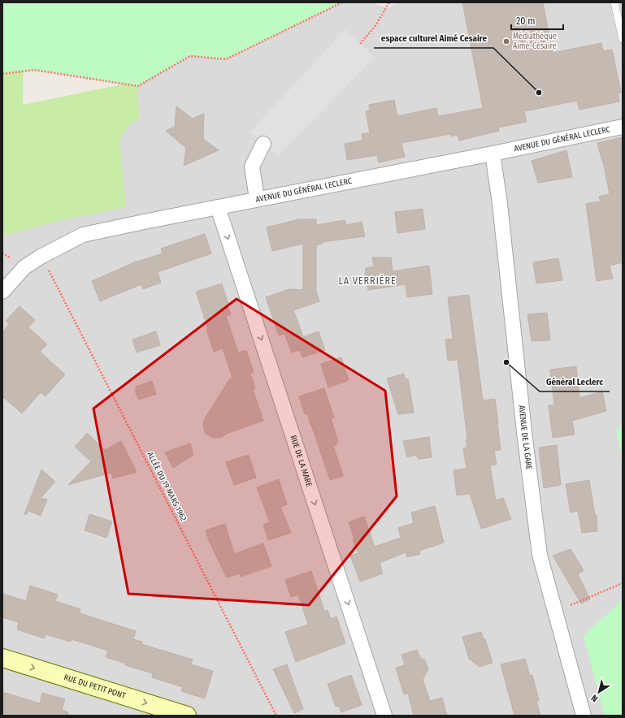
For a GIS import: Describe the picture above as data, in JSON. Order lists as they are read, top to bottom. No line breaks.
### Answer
{"streets":{"street":["AVENUE DU GÉNÉRAL LECLERC","AVENUE DE LA GARE","RUE DE LA MARE","RUE DU PETIT PONT"],"path":["ALLÉE DU 19 MARS 1962"]},"crossings":[["AVENUE DU GÉNÉRAL LECLERC","AVENUE DE LA GARE"],["AVENUE DU GÉNÉRAL LECLERC","RUE DE LA MARE"]],"one_way":["RUE DE LA MARE","RUE DU PETIT PONT"],"districts":["LA VERRIÈRE"],"places":["Médiathèque Aimé-Césaire","espace culturel Aimé Cesaire","Général Leclerc"],"scale_bar":"20 m","north":"bottom left"}
